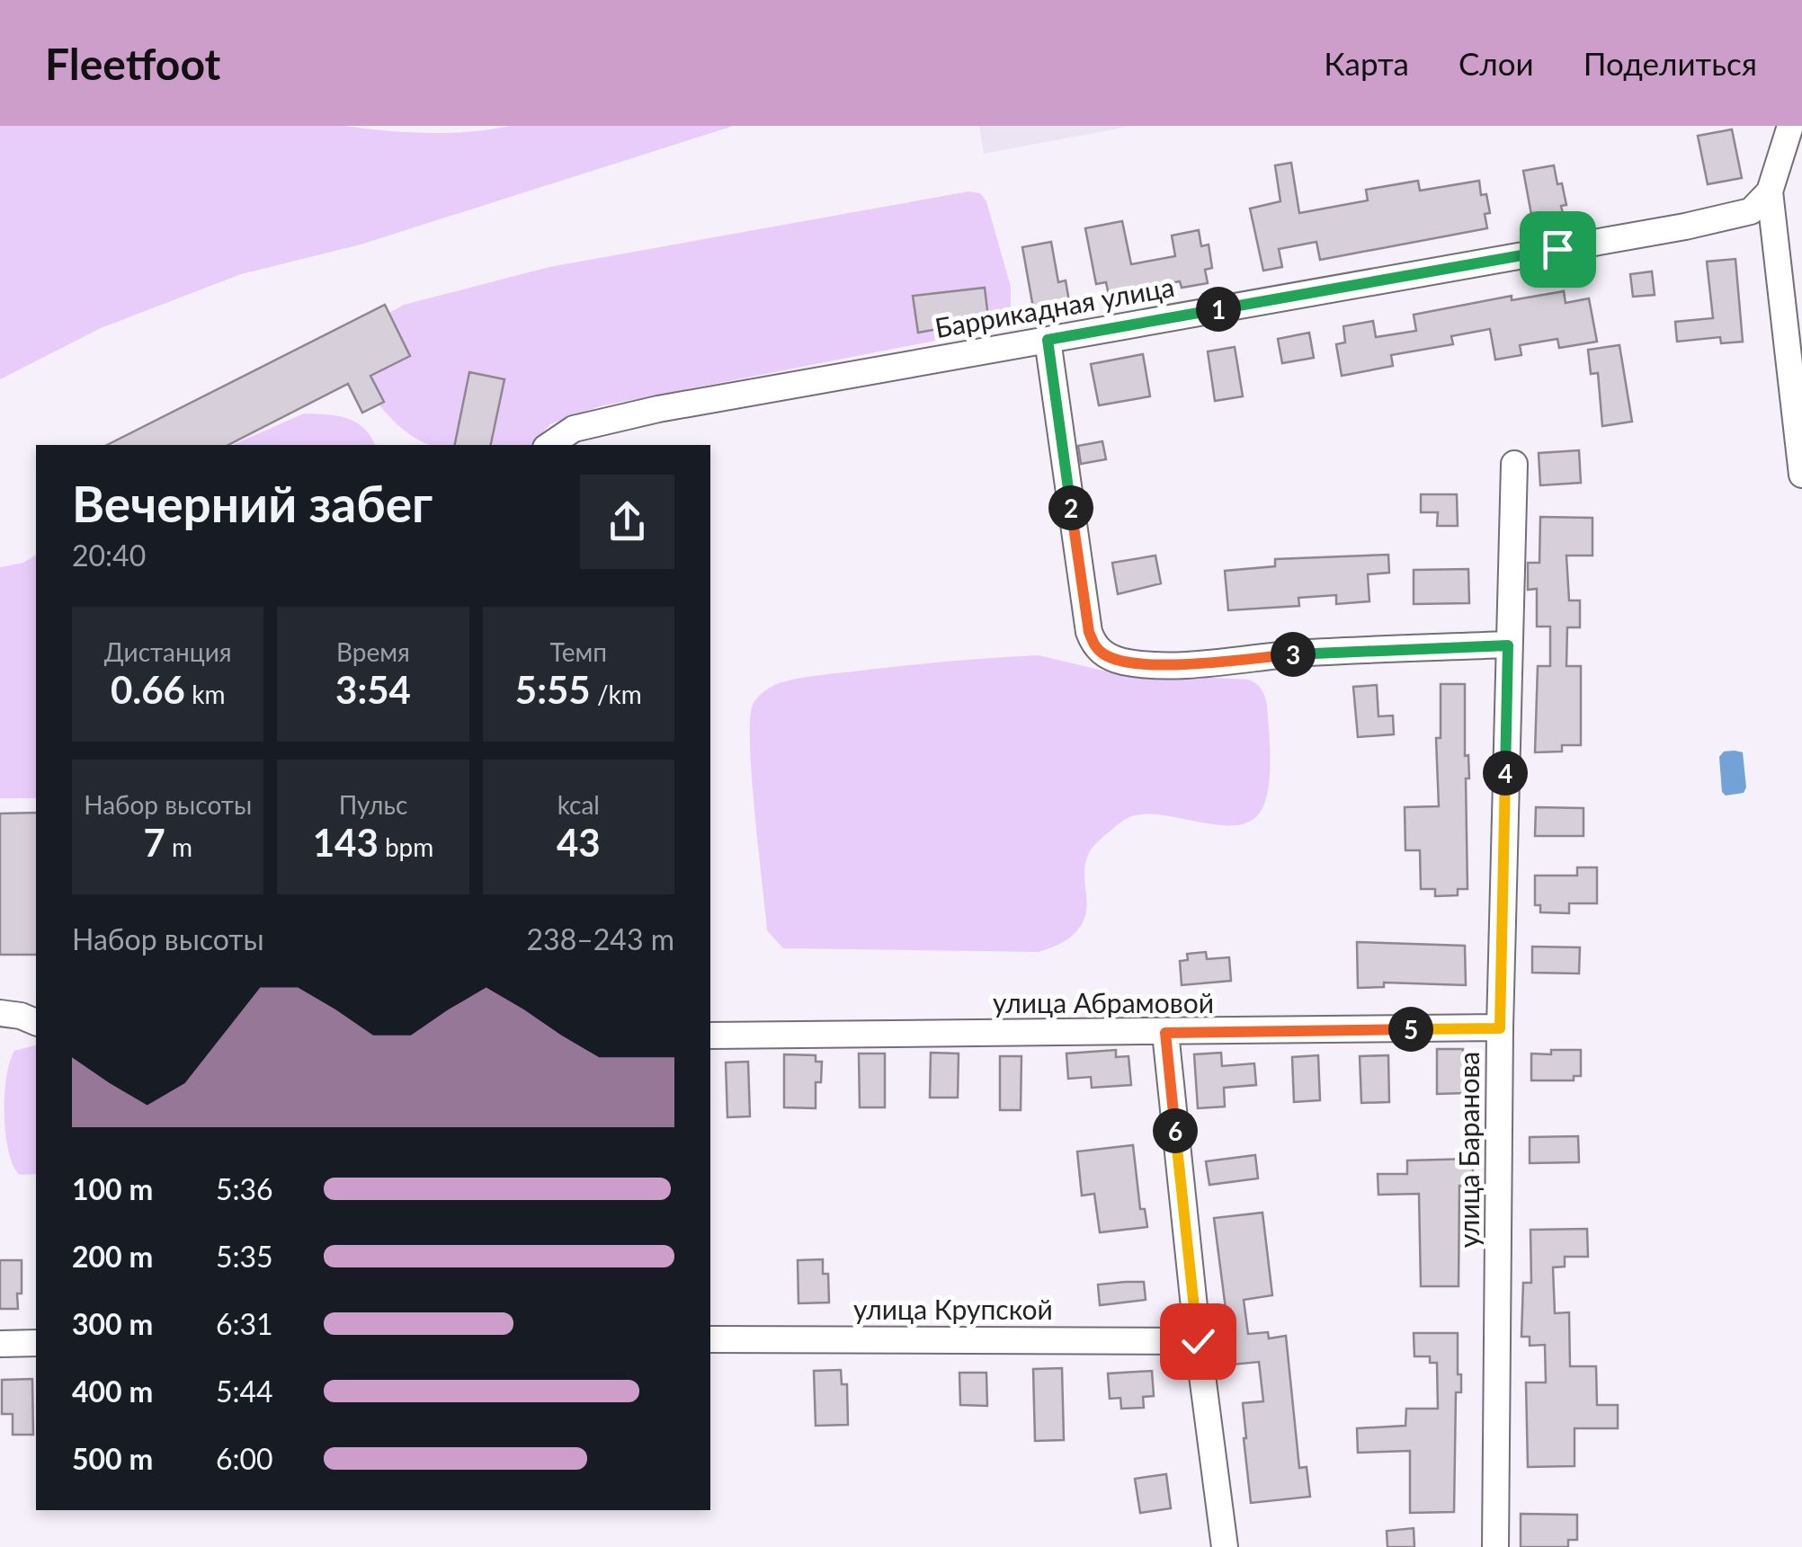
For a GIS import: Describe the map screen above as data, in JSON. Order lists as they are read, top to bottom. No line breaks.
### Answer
{"streets":{"street":["Баррикадная улица","улица Абрамовой","улица Баранова","улица Крупской"]},"crossings":[["улица Абрамовой","улица Баранова"]],"page":{"header":"Fleetfoot","nav":["Карта","Слои","Поделиться"],"pins":["1","2","3","4","5","6"],"heading":["Вечерний забег","20:40"],"stats":[["Дистанция","0.66 km"],["Время","3:54"],["Темп","5:55 /km"],["Набор высоты","7 m"],["Пульс","143 bpm"],["kcal","43"]],"chart":["Набор высоты","238–243 m"],"list":[{"name":"100 m","note":"5:36"},{"name":"200 m","note":"5:35"},{"name":"300 m","note":"6:31"},{"name":"400 m","note":"5:44"},{"name":"500 m","note":"6:00"}]}}
